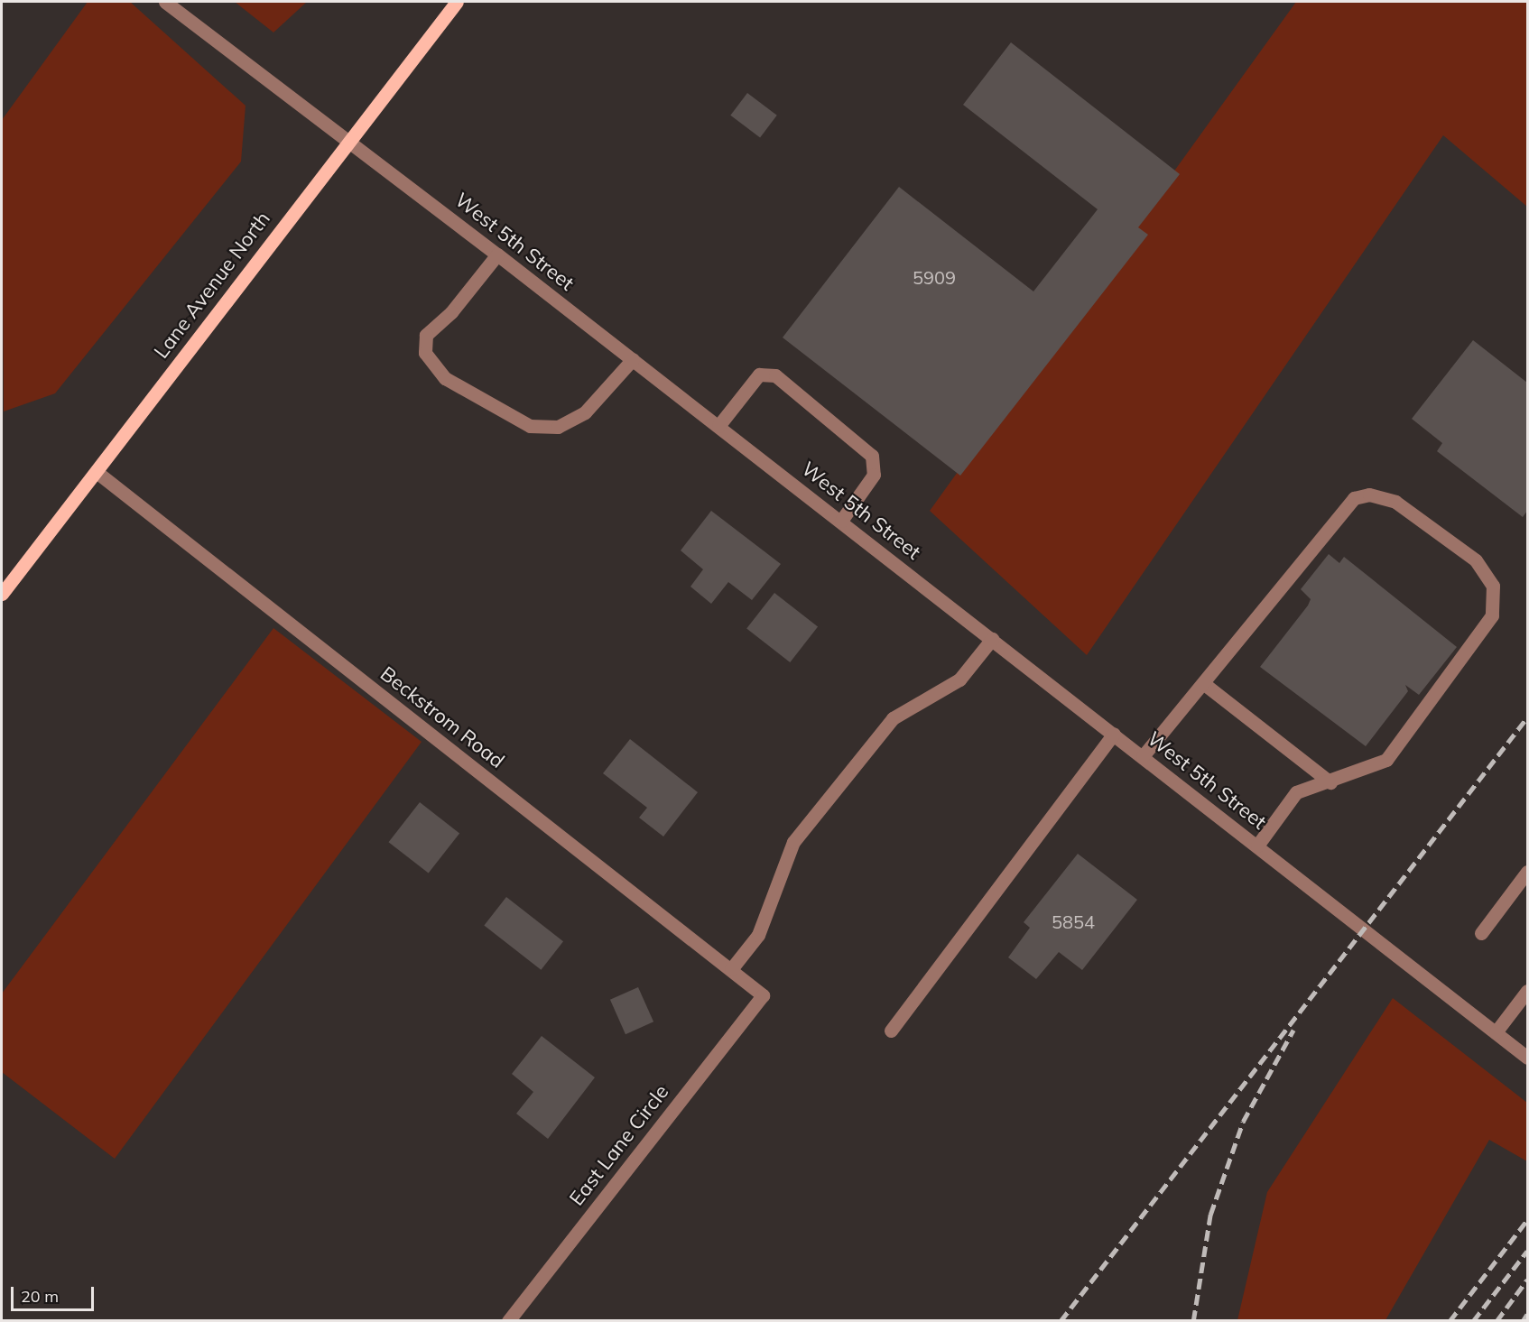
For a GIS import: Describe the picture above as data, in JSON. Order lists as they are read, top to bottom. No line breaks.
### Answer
{"streets":{"main road":["Lane Avenue North"],"street":["West 5th Street","Beckstrom Road","East Lane Circle"]},"crossings":[["West 5th Street","Lane Avenue North"],["Lane Avenue North","Beckstrom Road"],["Beckstrom Road","East Lane Circle"]],"house_numbers":["5909","5854"],"scale_bar":"20 m"}
